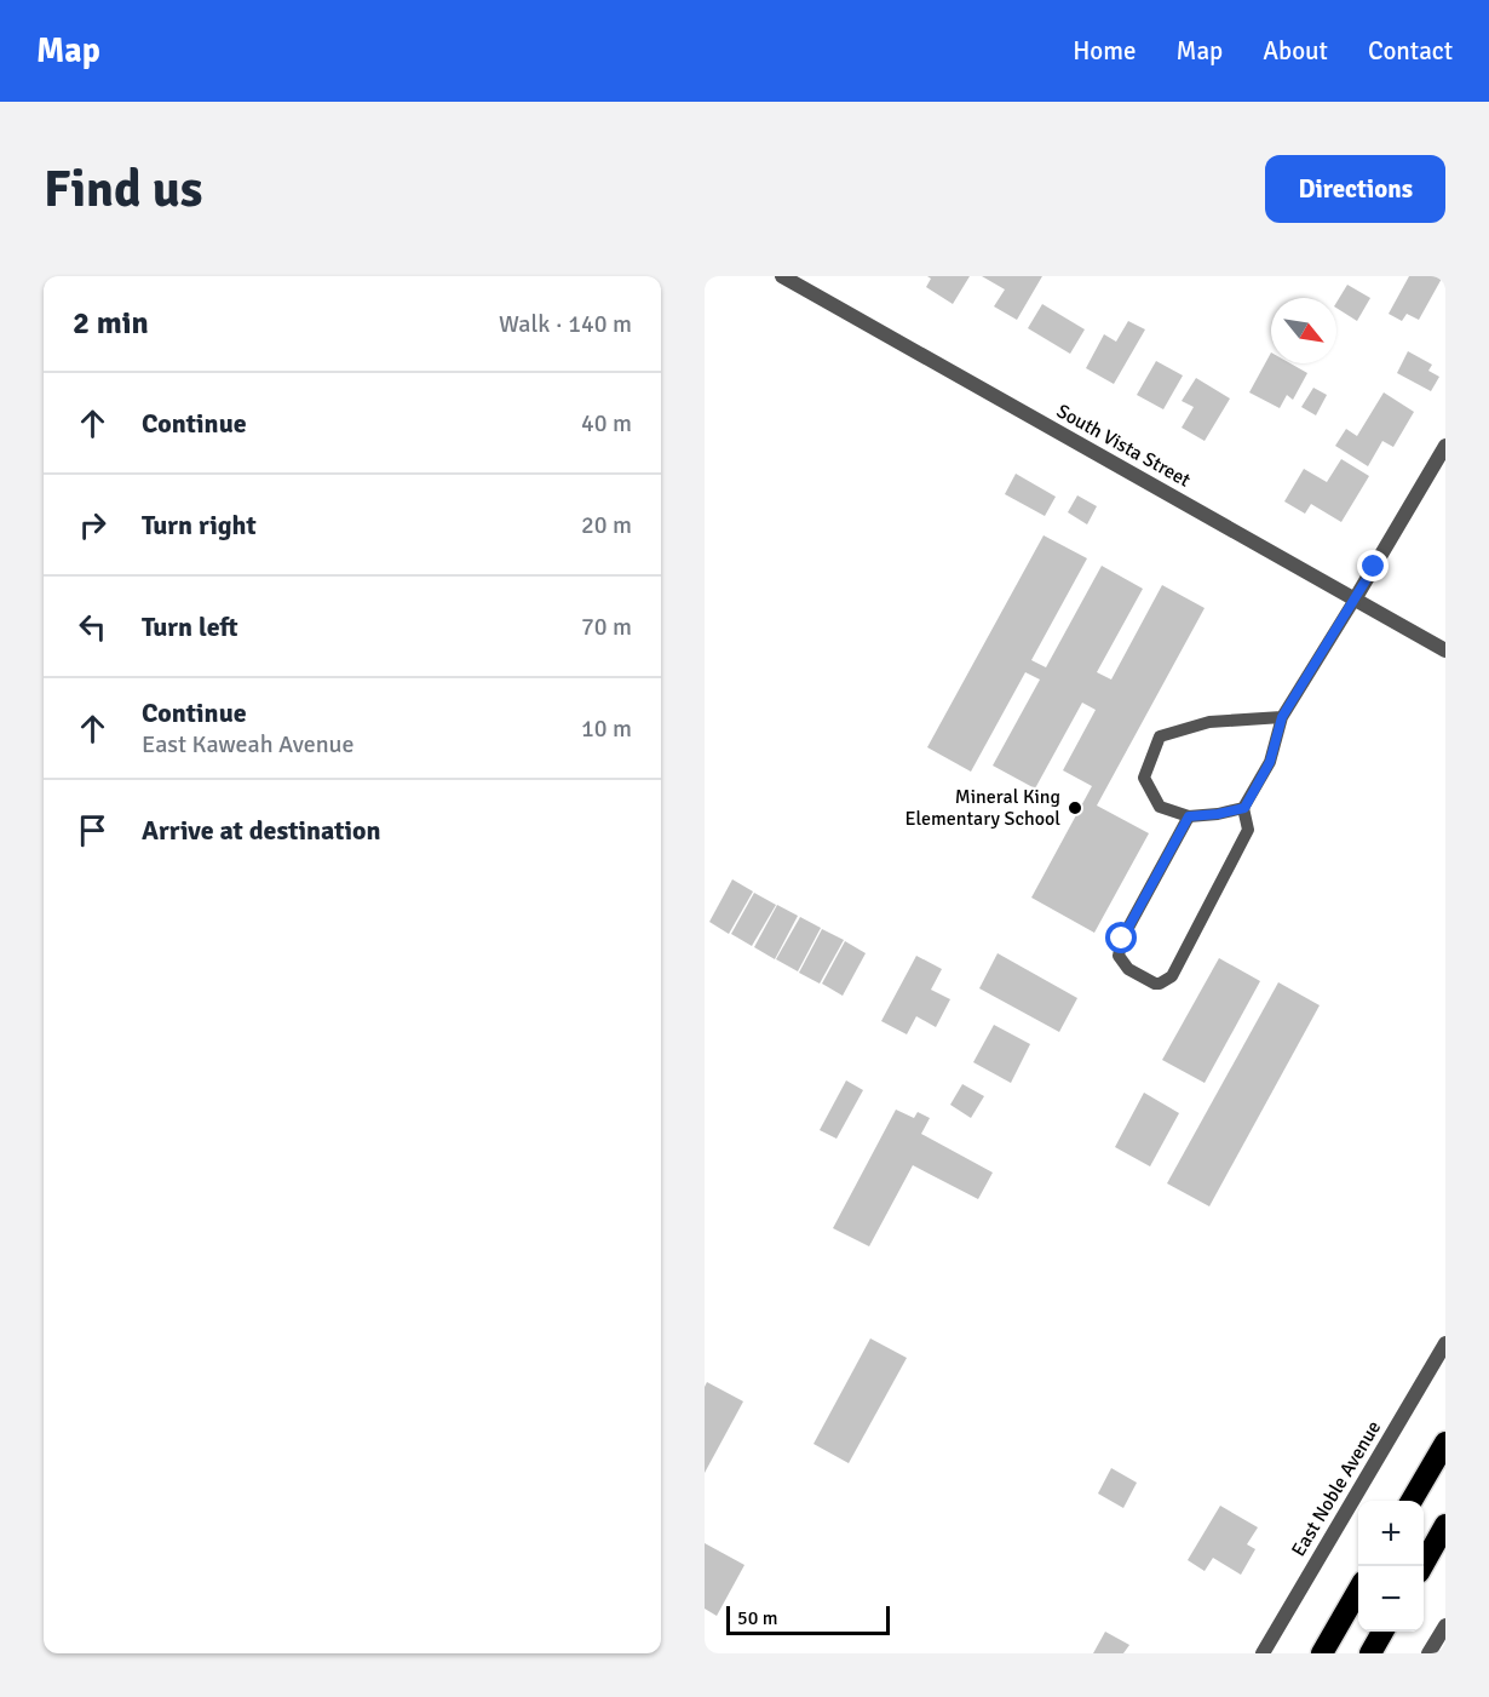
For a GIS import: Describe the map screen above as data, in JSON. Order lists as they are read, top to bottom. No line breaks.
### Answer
{"streets":{"street":["South Vista Street","East Noble Avenue"]},"places":["Mineral King Elementary School"],"scale_bar":"50 m","north":"bottom right","page":{"header":"Map","nav":["Home","Map","About","Contact"],"buttons":"Directions","title":"Find us","heading":["2 min","Walk · 140 m"],"list":[["Continue","40 m"],["Turn right","20 m"],["Turn left","70 m"],["Continue","East Kaweah Avenue","10 m"],"Arrive at destination"],"map_buttons":["+","−"],"scale":"50 m"}}
